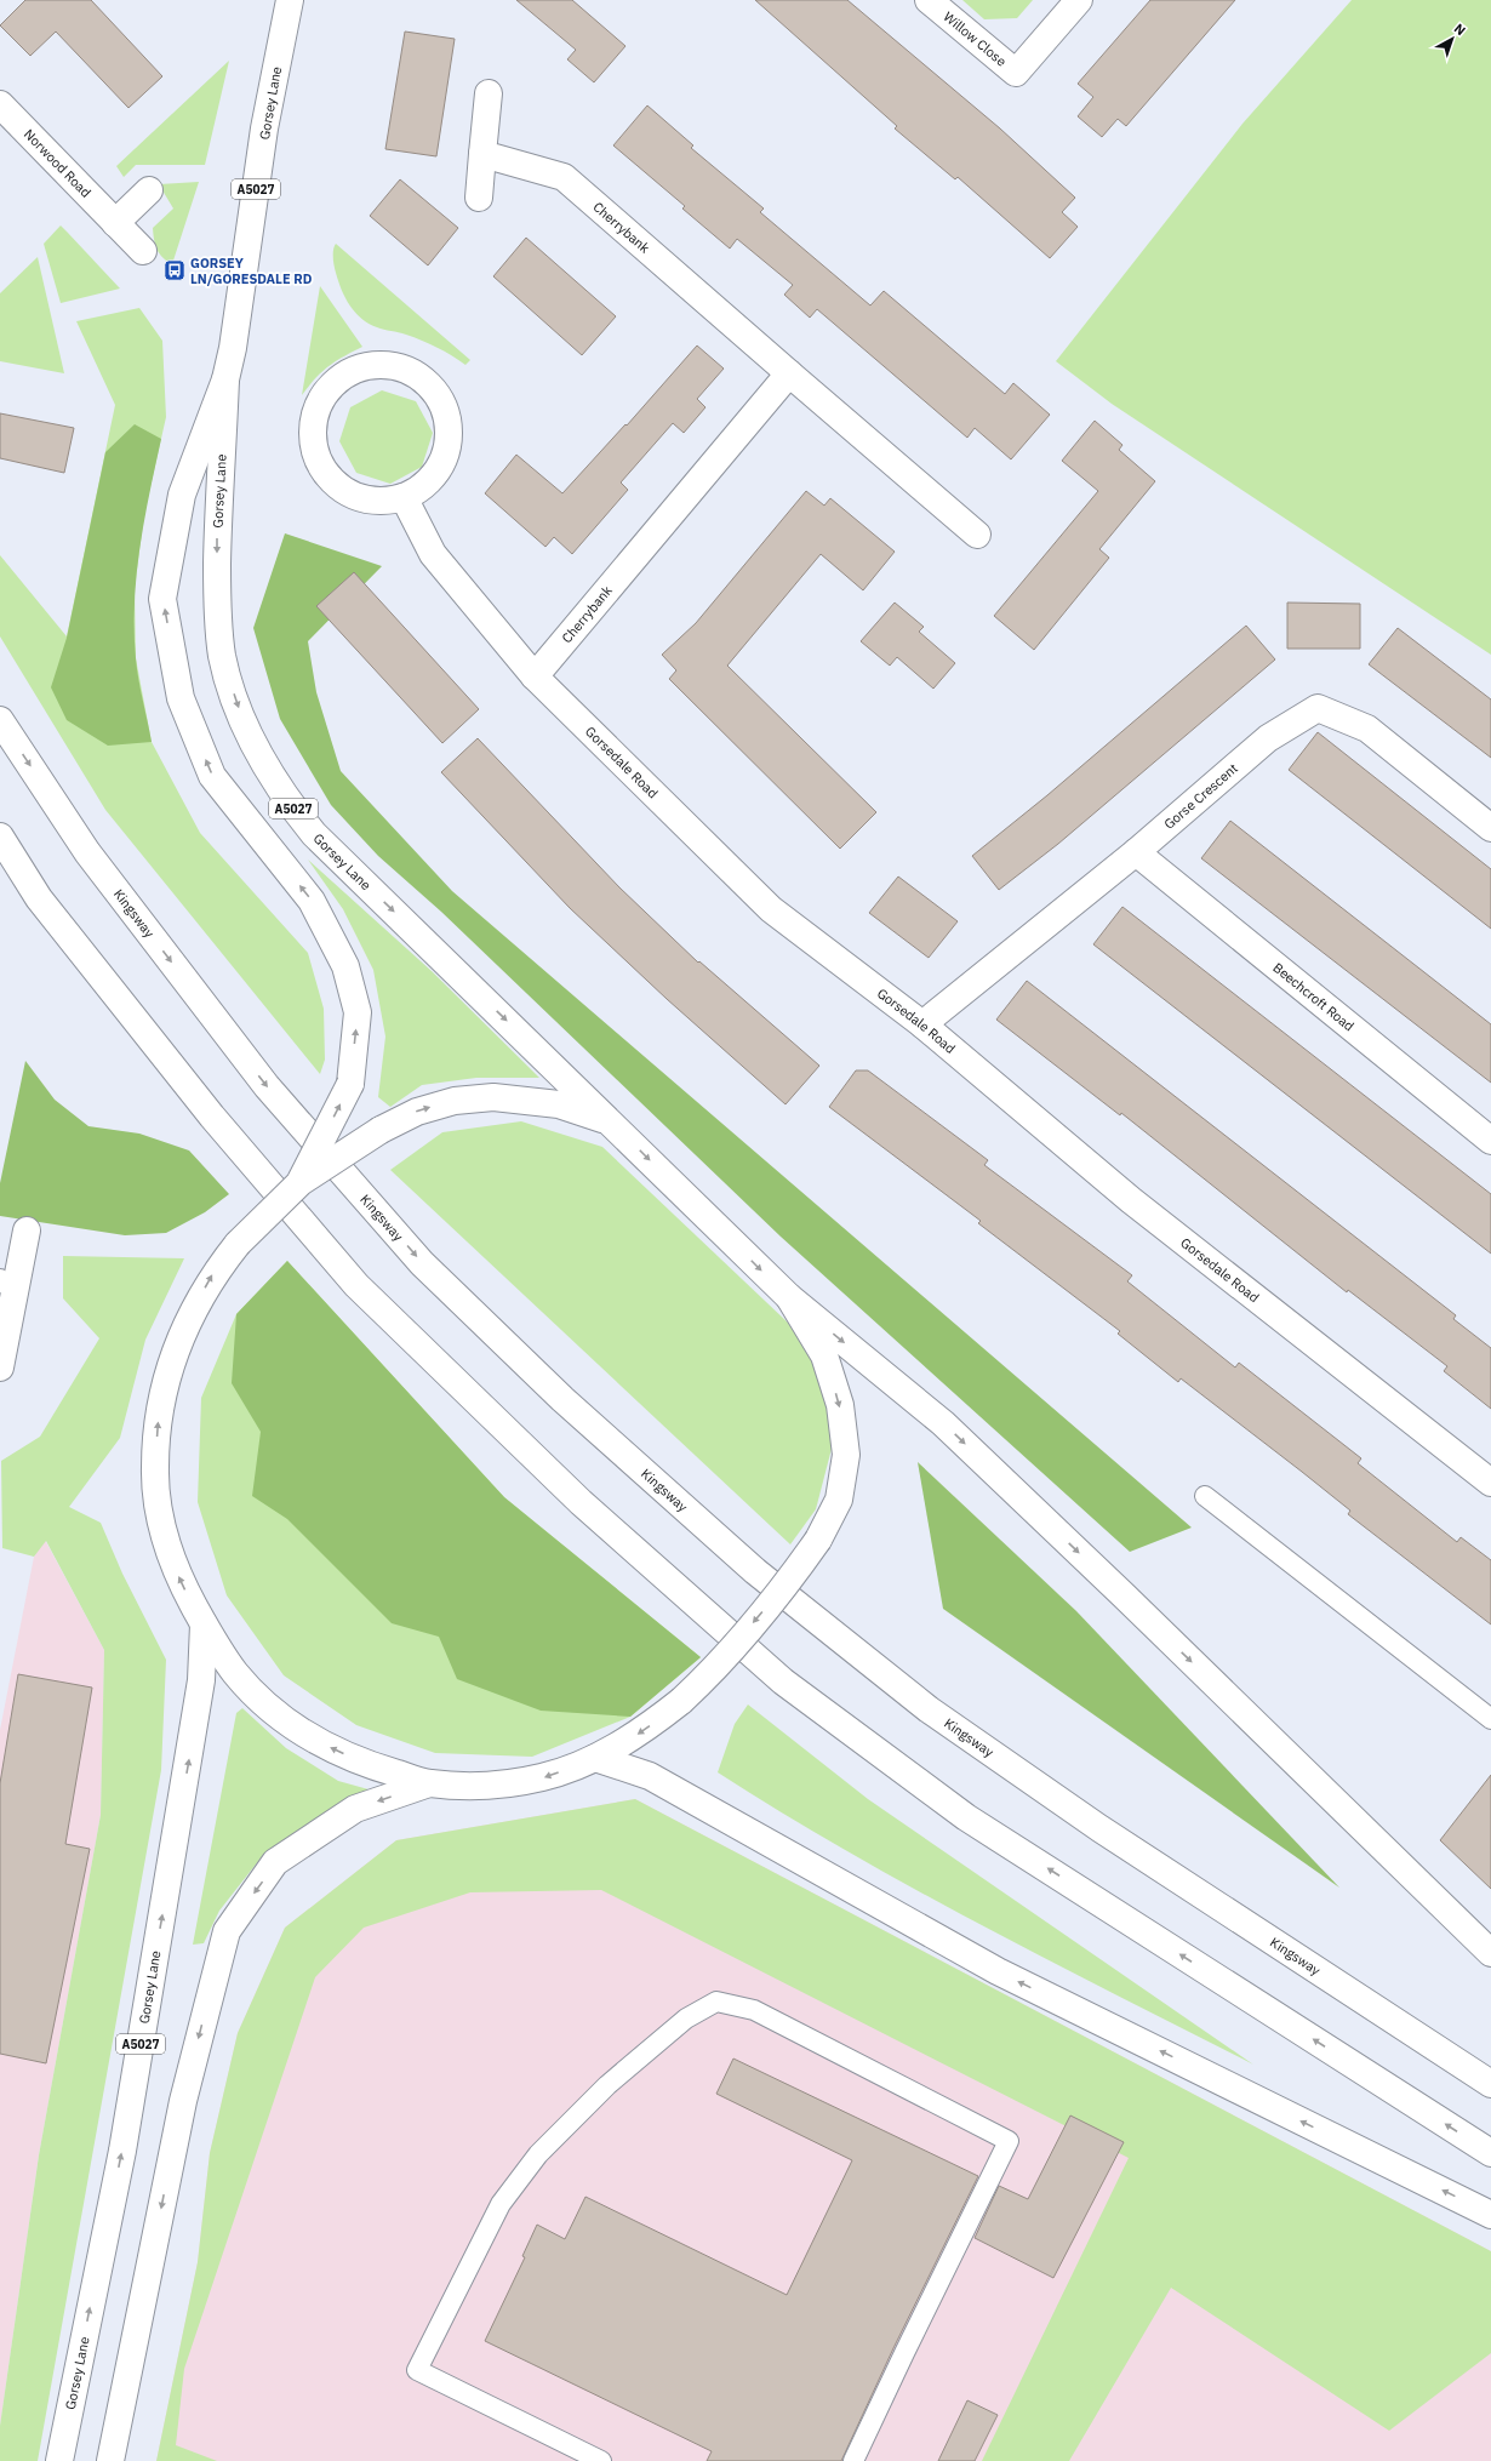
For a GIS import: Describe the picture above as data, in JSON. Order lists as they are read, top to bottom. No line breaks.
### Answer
{"streets":{"main road":["Willow Close","Gorsey Lane","Norwood Road","A5027","Cherrybank","Gorsedale Road","Gorse Crescent","Kingsway","Beechcroft Road"]},"crossings":[["Cherrybank","Gorsedale Road"],["Gorsedale Road","Gorse Crescent"],["Gorse Crescent","Beechcroft Road"]],"places":{"bus stop":["GORSEY LN/GORESDALE RD"]},"north":"top right"}
